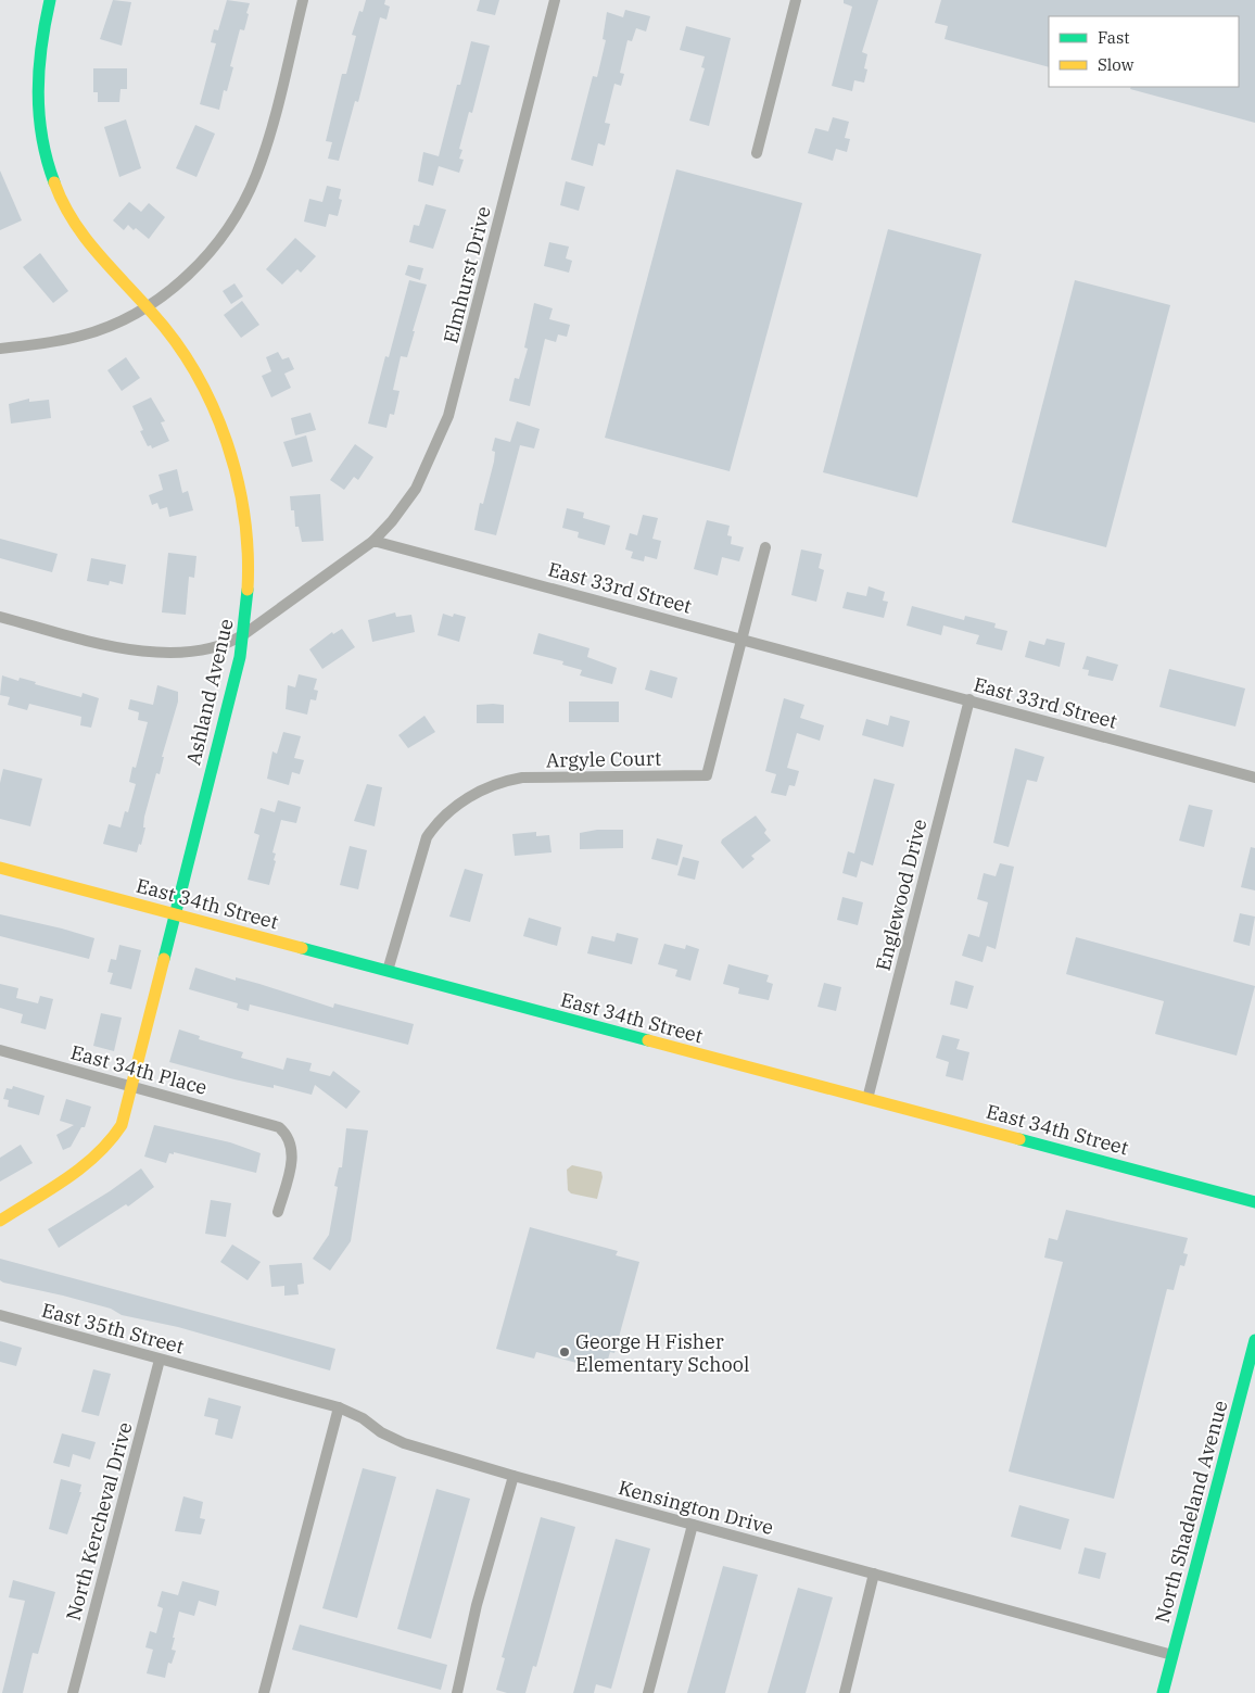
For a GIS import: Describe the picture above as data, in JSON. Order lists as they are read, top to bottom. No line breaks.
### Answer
{"streets":{"street":["Elmhurst Drive","East 33rd Street","Ashland Avenue","Argyle Court","Englewood Drive","East 34th Street","East 34th Place","East 35th Street","Kensington Drive","North Shadeland Avenue","North Kercheval Drive"]},"crossings":[["Elmhurst Drive","East 33rd Street"],["East 33rd Street","Argyle Court"],["East 33rd Street","Englewood Drive"],["Ashland Avenue","East 34th Street"],["Ashland Avenue","East 34th Place"],["Argyle Court","East 34th Street"],["Englewood Drive","East 34th Street"],["East 35th Street","Kensington Drive"],["East 35th Street","North Kercheval Drive"],["Kensington Drive","North Shadeland Avenue"]],"places":["George H Fisher Elementary School"],"legend":["Fast","Slow"]}
